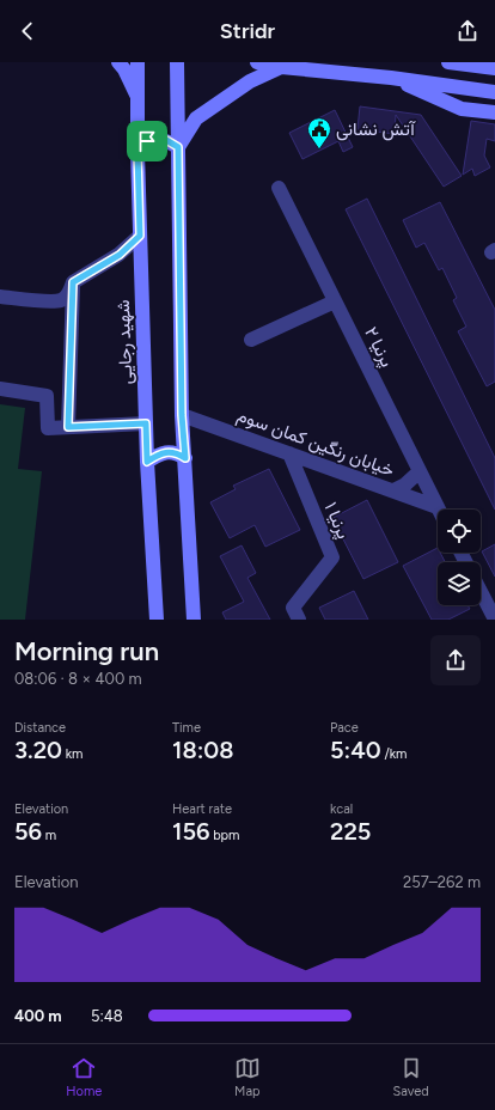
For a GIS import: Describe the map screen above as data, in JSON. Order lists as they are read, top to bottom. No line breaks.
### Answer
{"streets":{"street":["شهید رجایی","پرنیا ۲","خیابان رنگین کمان سوم","پرنیا ۱"]},"crossings":[["پرنیا ۲","خیابان رنگین کمان سوم"],["خیابان رنگین کمان سوم","پرنیا ۱"]],"places":{"public building":["آتش نشانی"]},"page":{"header":"Stridr","heading":["Morning run","08:06 · 8 × 400 m"],"stats":[["Distance","3.20 km"],["Time","18:08"],["Pace","5:40 /km"],["Elevation","56 m"],["Heart rate","156 bpm"],["kcal","225"]],"chart":["Elevation","257–262 m"],"list":[{"name":"400 m","note":"5:48"}],"tabs":["Home","Map","Saved"]}}
